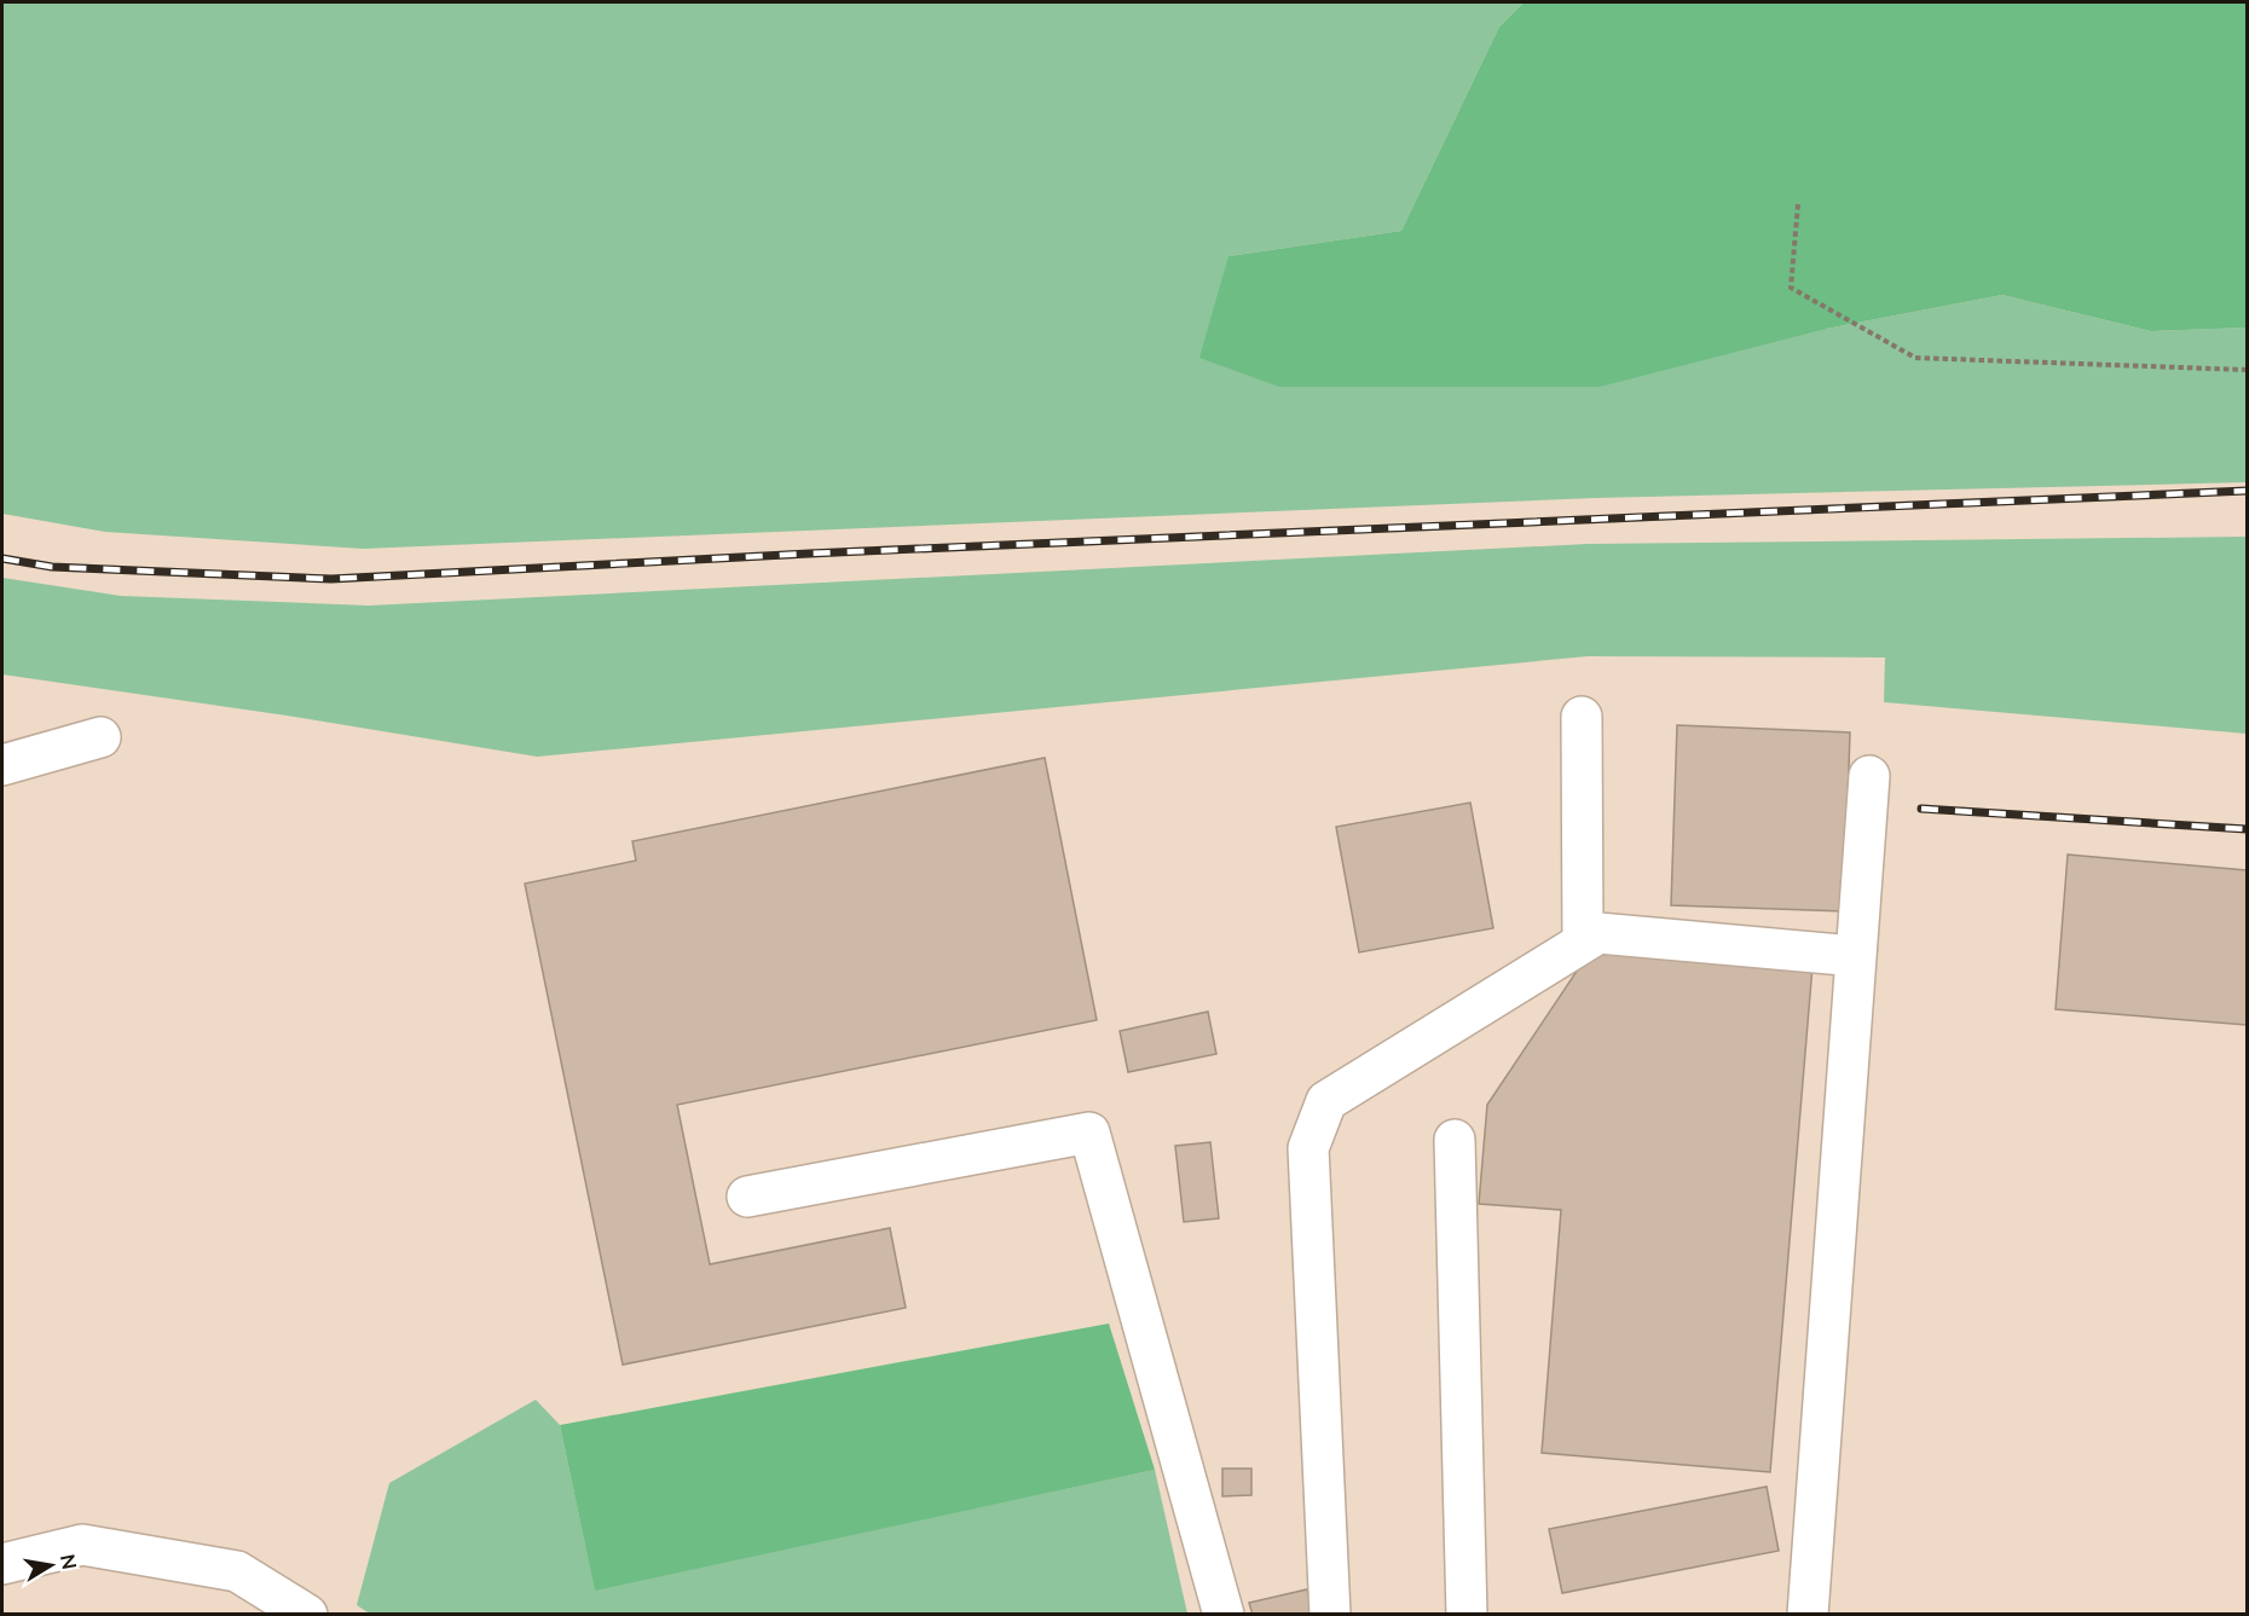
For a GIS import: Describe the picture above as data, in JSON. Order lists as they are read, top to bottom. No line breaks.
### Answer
{"north":"right"}
